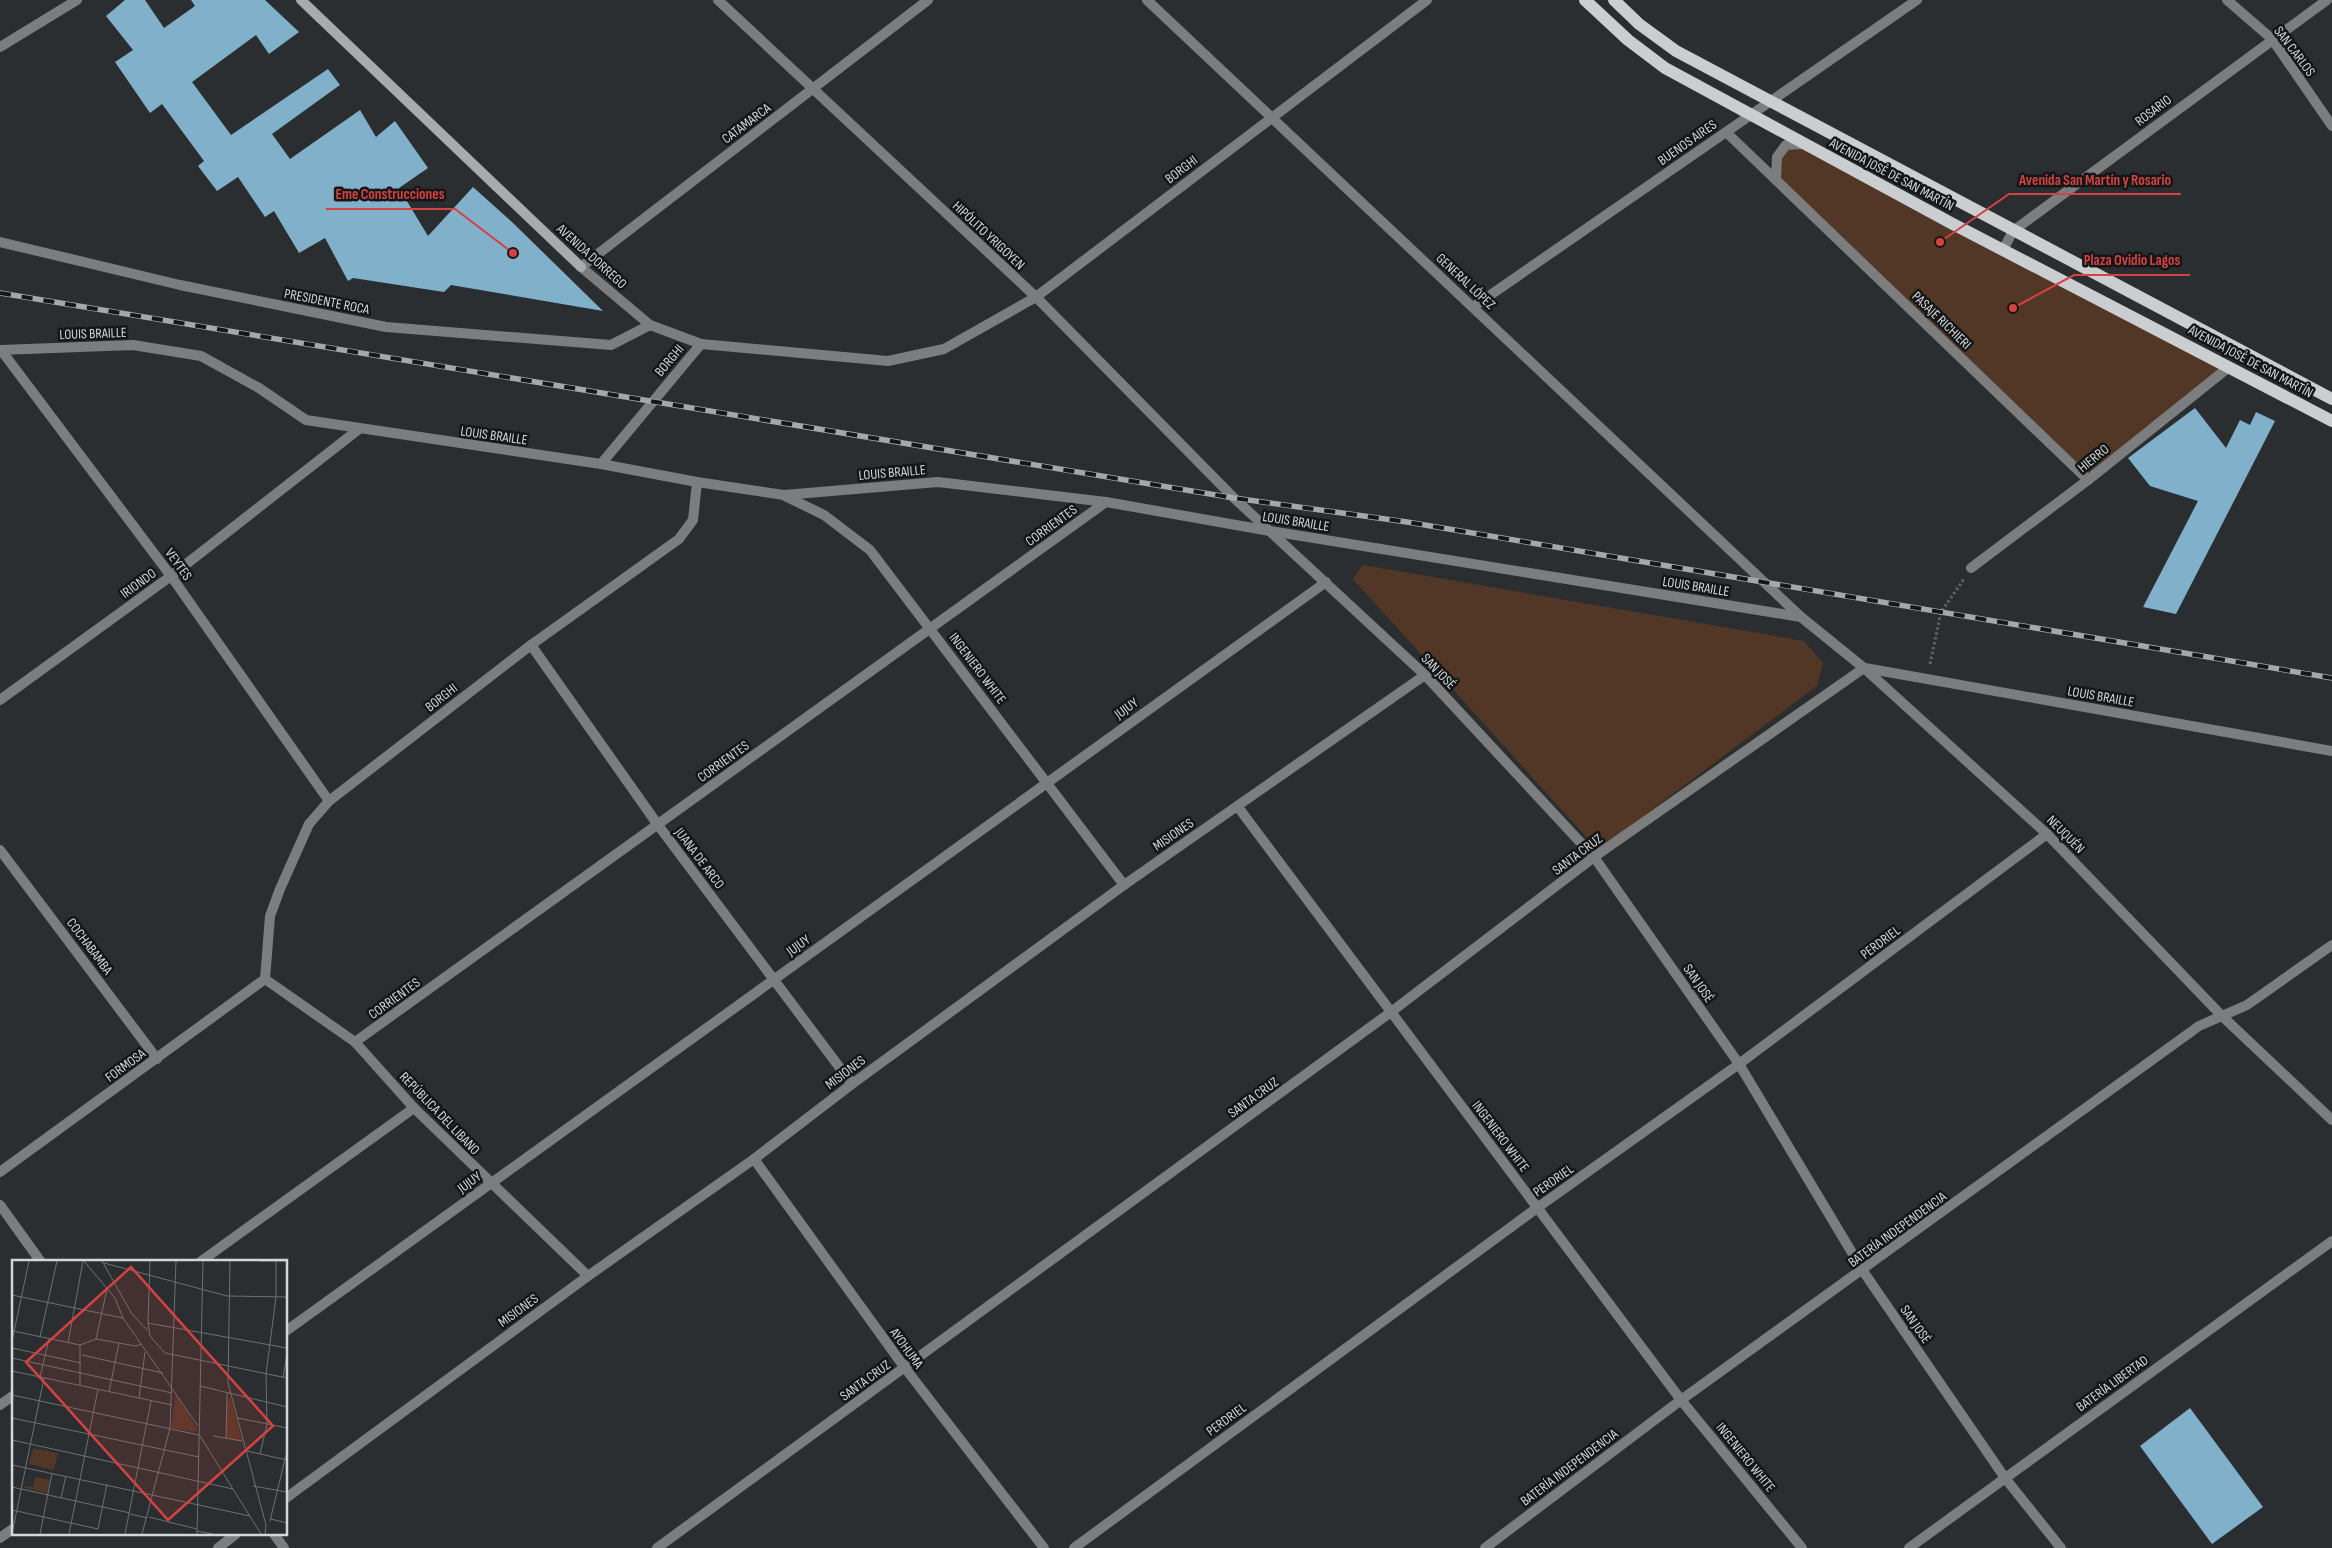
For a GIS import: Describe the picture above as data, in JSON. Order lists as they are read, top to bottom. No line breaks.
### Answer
{"streets":{"main road":["AVENIDA JOSÉ DE SAN MARTÍN","AVENIDA DORREGO"],"street":["SAN CARLOS","ROSARIO","CATAMARCA","BUENOS AIRES","BORGHI","HIPÓLITO YRIGOYEN","GENERAL LÓPEZ","PRESIDENTE ROCA","PASAJE RICHIERI","LOUIS BRAILLE","HIERRO","CORRIENTES","VEYTES","IRIONDO","INGENIERO WHITE","SAN JOSÉ","JUJUY","MISIONES","NEUQUÉN","SANTA CRUZ","JUANA DE ARCO","PERDRIEL","COCHABAMBA","FORMOSA","REPÚBLICA DEL LIBANO","BATERÍA INDEPENDENCIA","AYOHUMA","BATERÍA LIBERTAD"]},"crossings":[["SAN CARLOS","ROSARIO"],["ROSARIO","AVENIDA JOSÉ DE SAN MARTÍN"],["CATAMARCA","HIPÓLITO YRIGOYEN"],["CATAMARCA","AVENIDA DORREGO"],["BUENOS AIRES","AVENIDA JOSÉ DE SAN MARTÍN"],["BUENOS AIRES","GENERAL LÓPEZ"],["BUENOS AIRES","PASAJE RICHIERI"],["BORGHI","HIPÓLITO YRIGOYEN"],["BORGHI","AVENIDA DORREGO"],["BORGHI","GENERAL LÓPEZ"],["BORGHI","LOUIS BRAILLE"],["BORGHI","VEYTES"],["BORGHI","JUANA DE ARCO"],["BORGHI","FORMOSA"],["BORGHI","REPÚBLICA DEL LIBANO"],["AVENIDA JOSÉ DE SAN MARTÍN","HIERRO"],["HIPÓLITO YRIGOYEN","SAN JOSÉ"],["AVENIDA DORREGO","PRESIDENTE ROCA"],["GENERAL LÓPEZ","NEUQUÉN"],["PASAJE RICHIERI","HIERRO"],["LOUIS BRAILLE","CORRIENTES"],["LOUIS BRAILLE","VEYTES"],["LOUIS BRAILLE","IRIONDO"],["LOUIS BRAILLE","INGENIERO WHITE"],["LOUIS BRAILLE","SAN JOSÉ"],["LOUIS BRAILLE","NEUQUÉN"],["LOUIS BRAILLE","SANTA CRUZ"],["CORRIENTES","INGENIERO WHITE"],["CORRIENTES","JUANA DE ARCO"],["CORRIENTES","REPÚBLICA DEL LIBANO"],["VEYTES","IRIONDO"],["INGENIERO WHITE","JUJUY"],["INGENIERO WHITE","MISIONES"],["INGENIERO WHITE","SANTA CRUZ"],["INGENIERO WHITE","PERDRIEL"],["INGENIERO WHITE","BATERÍA INDEPENDENCIA"],["SAN JOSÉ","JUJUY"],["SAN JOSÉ","MISIONES"],["SAN JOSÉ","SANTA CRUZ"],["SAN JOSÉ","PERDRIEL"],["SAN JOSÉ","BATERÍA INDEPENDENCIA"],["SAN JOSÉ","BATERÍA LIBERTAD"],["JUJUY","JUANA DE ARCO"],["JUJUY","REPÚBLICA DEL LIBANO"],["MISIONES","JUANA DE ARCO"],["MISIONES","REPÚBLICA DEL LIBANO"],["MISIONES","AYOHUMA"],["NEUQUÉN","SANTA CRUZ"],["NEUQUÉN","PERDRIEL"],["NEUQUÉN","BATERÍA INDEPENDENCIA"],["SANTA CRUZ","AYOHUMA"],["COCHABAMBA","FORMOSA"],["FORMOSA","REPÚBLICA DEL LIBANO"]],"places":["Avenida San Martín y Rosario","Eme Construcciones","Plaza Ovidio Lagos"]}
